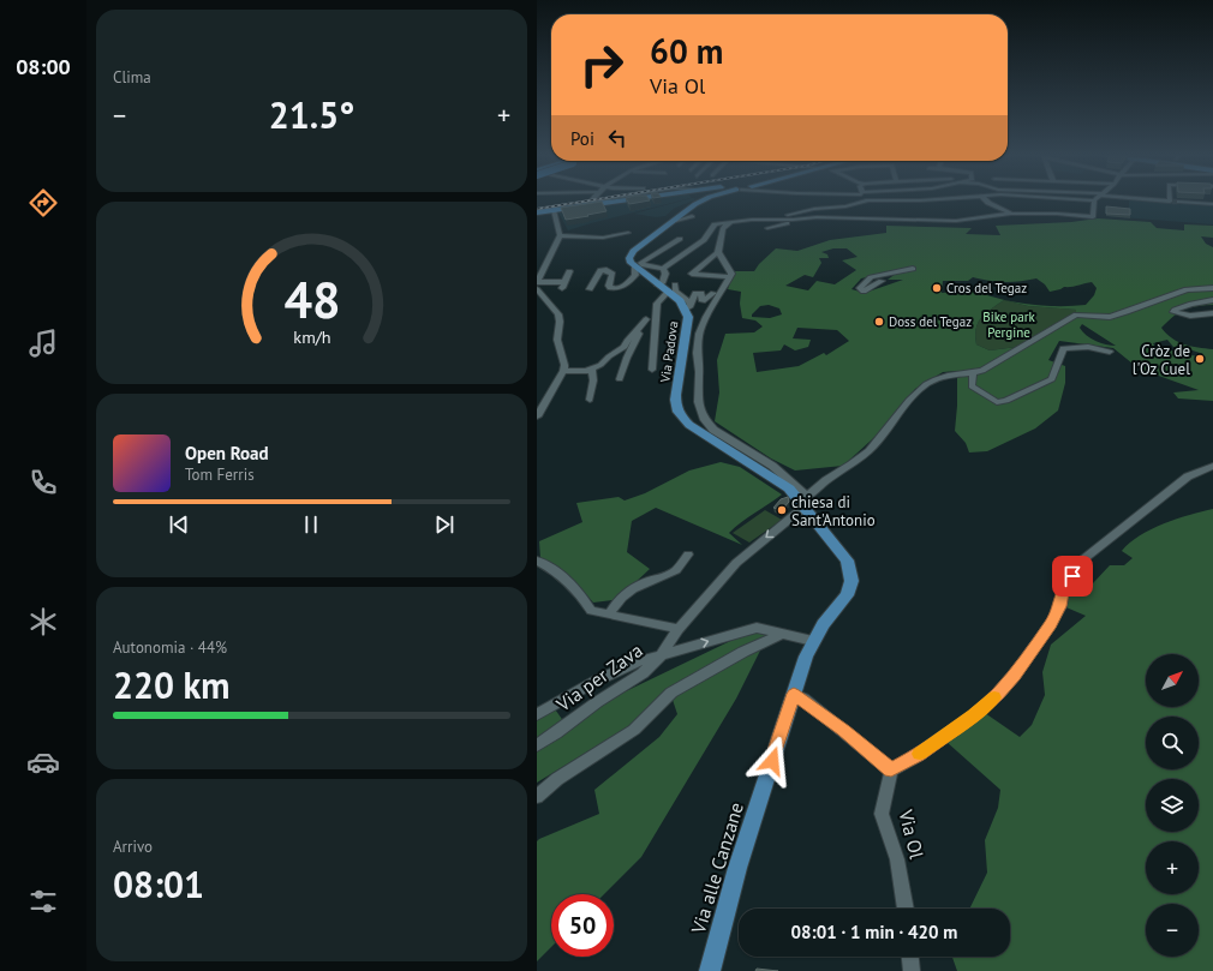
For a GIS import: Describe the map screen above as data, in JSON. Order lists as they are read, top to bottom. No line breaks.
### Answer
{"streets":{"main road":["Via Padova","Via alle Canzane"],"street":["Via per Zava","Via Ol"]},"crossings":[["Via Padova","Via per Zava"],["Via Padova","Via alle Canzane"]],"parks":["Bike park Pergine"],"places":["Cros del Tegaz","Doss del Tegaz","Cròz de l'Oz Cuel","chiesa di Sant'Antonio"],"north":"top right","page":{"tabs":"08:00","tile":["Clima",["Autonomia · 44%","220 km"],["Arrivo","08:01"]],"turn":["60 m","Via Ol"],"heat":["−","21.5°","+"],"then":"Poi","song":["Open Road","Tom Ferris"],"map_buttons":["+","−"],"limit":"50","trip":"08:01 · 1 min · 420 m","gauge":["48","km/h"]}}
